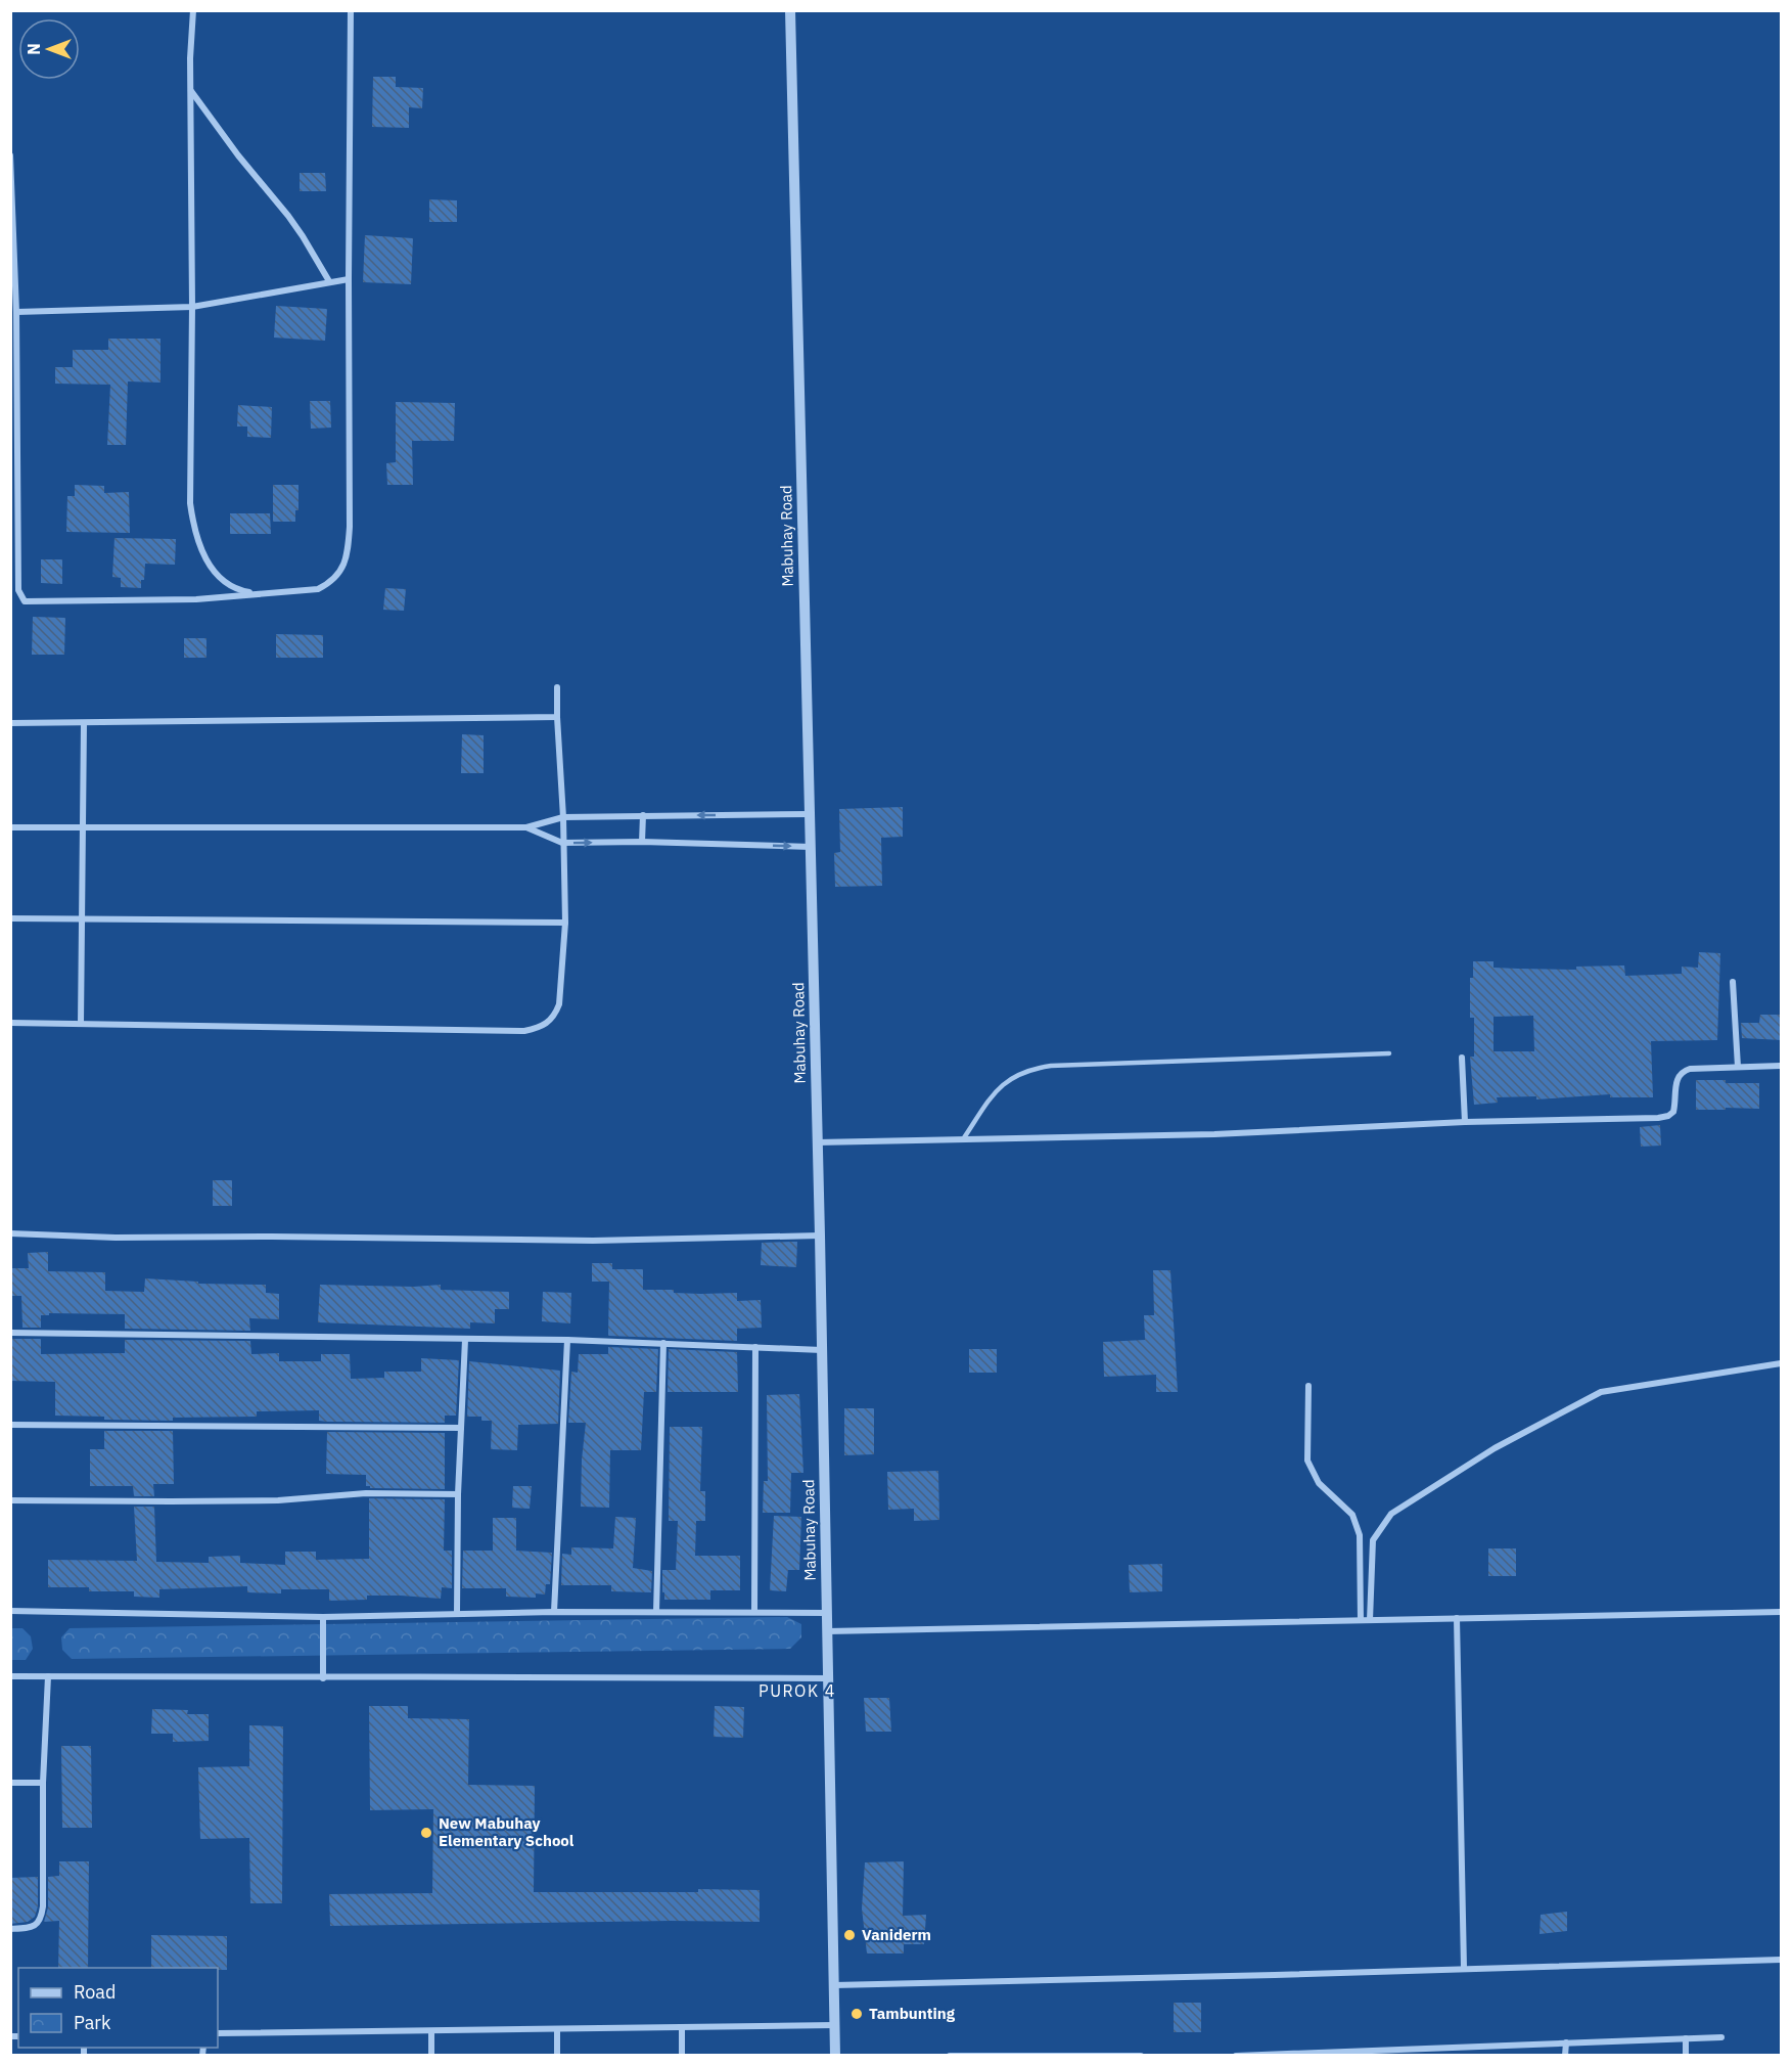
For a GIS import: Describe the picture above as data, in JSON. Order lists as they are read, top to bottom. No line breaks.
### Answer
{"streets":{"street":["Mabuhay Road"]},"districts":["PUROK 4"],"places":["New Mabuhay Elementary School","Vaniderm","Tambunting"],"legend":["Road","Park"],"north":"left"}
